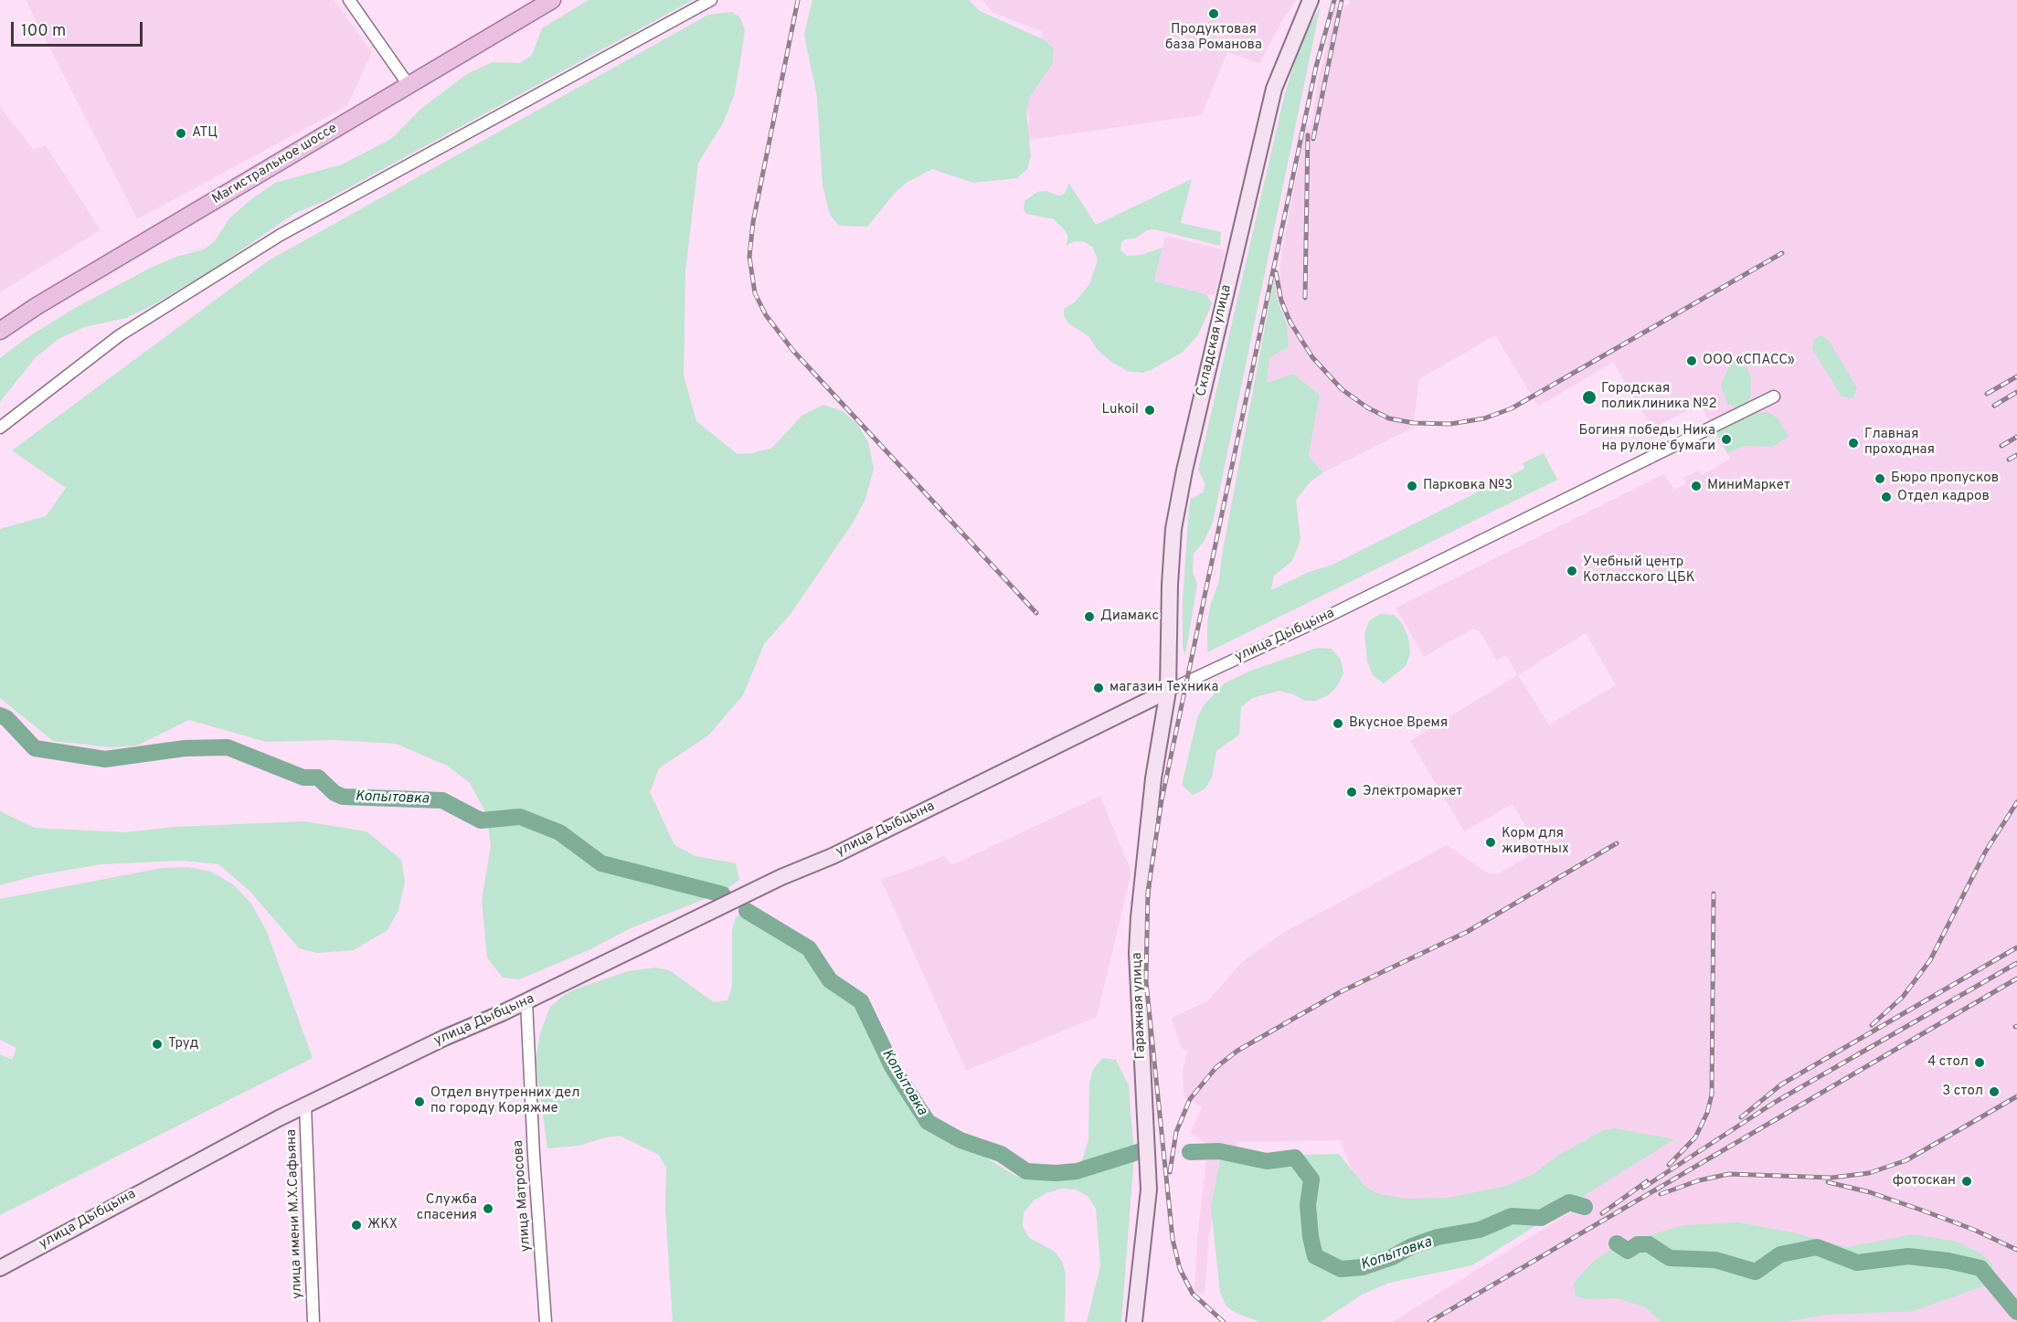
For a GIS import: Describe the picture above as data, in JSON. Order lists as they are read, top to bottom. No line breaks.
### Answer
{"streets":{"main road":["Магистральное шоссе"],"street":["Складская улица","улица Дыбцына","Гаражная улица","улица Матросова","улица имени М.Х.Сафьяна"]},"crossings":[["Складская улица","улица Дыбцына"],["Складская улица","Гаражная улица"],["улица Дыбцына","Гаражная улица"],["улица Дыбцына","улица Матросова"],["улица Дыбцына","улица имени М.Х.Сафьяна"]],"water":["Копытовка"],"places":["Продуктовая база Романова","АТЦ","ООО «СПАСС»","Городская поликлиника №2","Lukoil","Богиня победы Ника на рулоне бумаги","Главная проходная","Бюро пропусков","Парковка №3","MиниMаркет","Отдел кадров","Учебный центр Котласского ЦБК","Диамакс","магазин Техника","Вкусное Время","Электромаркет","Корм для животных","Труд","4 стол","3 стол","Отдел внутренних дел по городу Коряжме","фотоскан","Служба спасения","ЖКХ"],"scale_bar":"100 m"}
